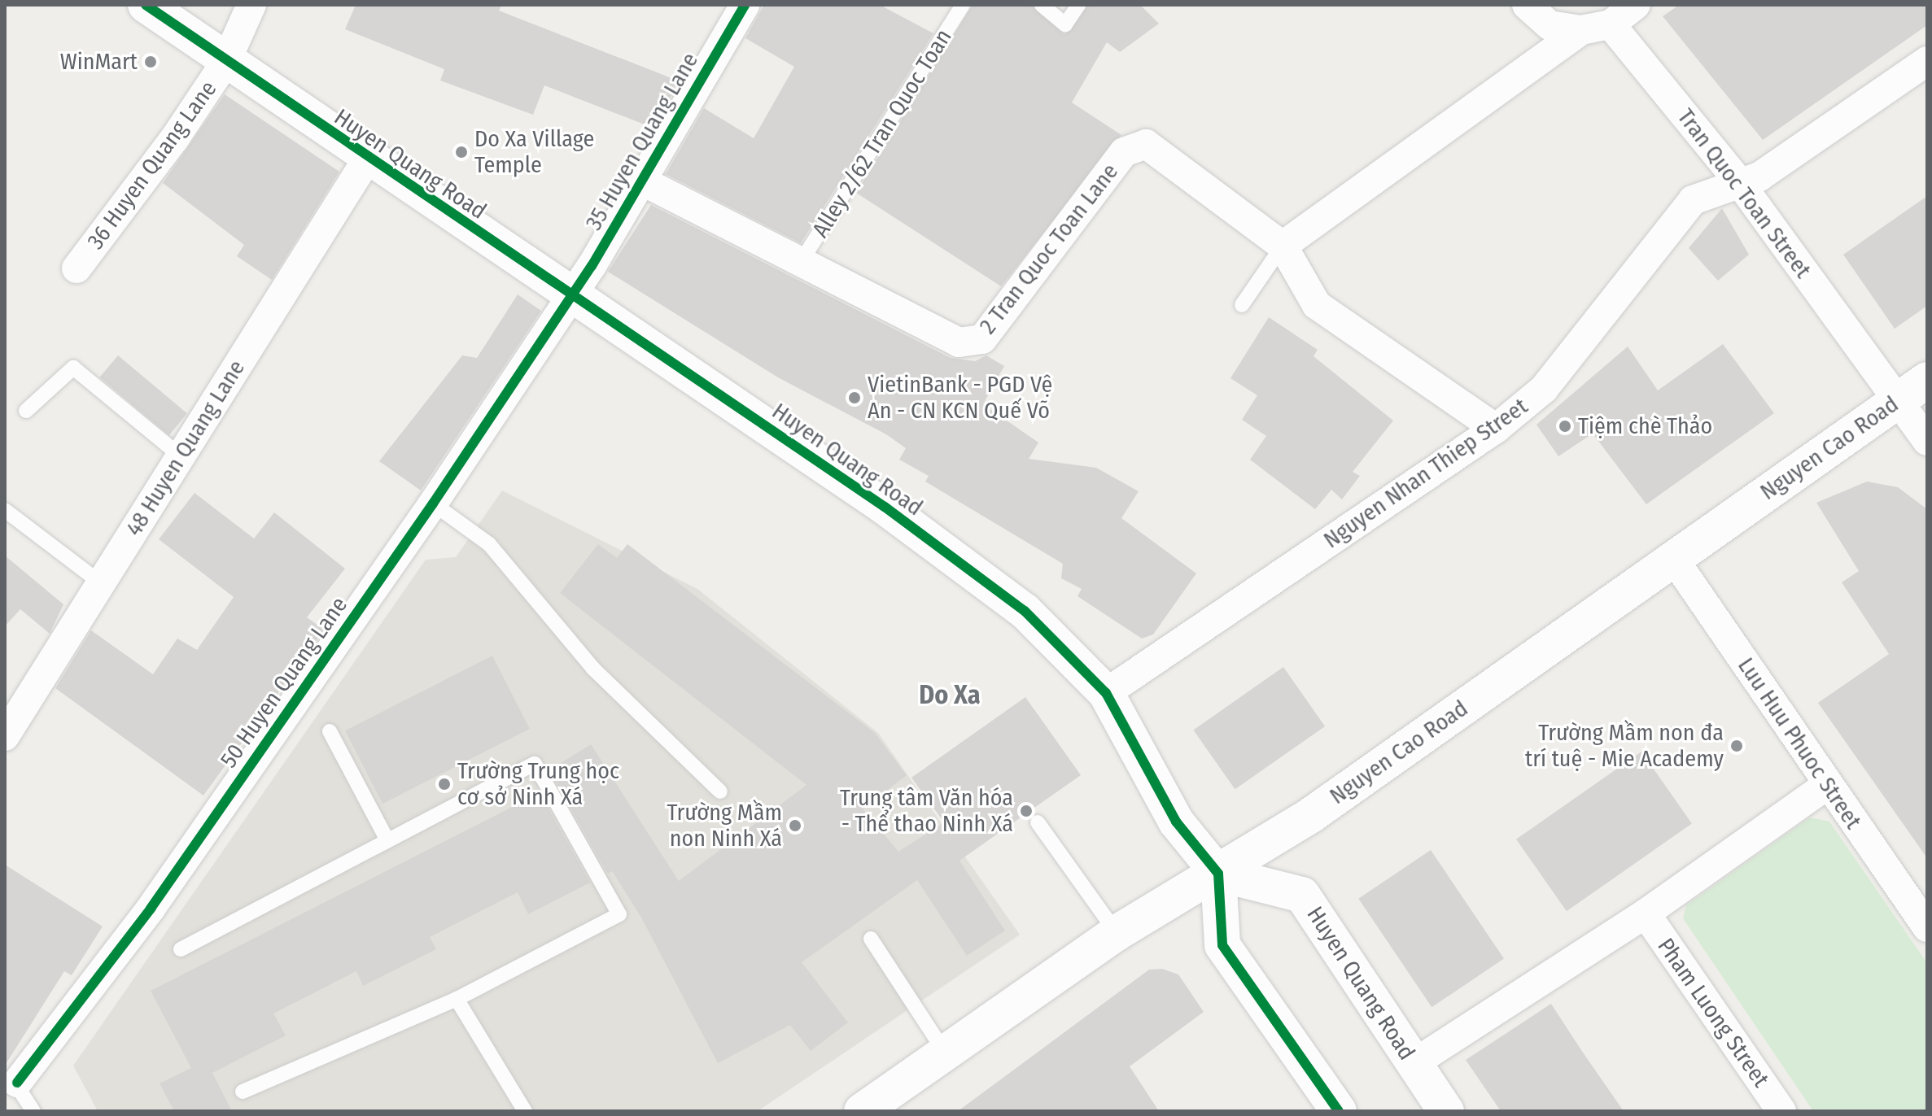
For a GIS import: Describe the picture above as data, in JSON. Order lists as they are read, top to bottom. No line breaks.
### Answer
{"streets":{"street":["35 Huyen Quang Lane","Huyen Quang Road","36 Huyen Quang Lane","Tran Quoc Toan Street","2 Tran Quoc Toan Lane","48 Huyen Quang Lane","Nguyen Cao Road","Nguyen Nhan Thiep Street","50 Huyen Quang Lane","Luu Huu Phuoc Street","Pham Luong Street"],"lane":["Alley 2/62 Tran Quoc Toan"]},"crossings":[["Alley 2/62 Tran Quoc Toan","2 Tran Quoc Toan Lane"],["35 Huyen Quang Lane","Huyen Quang Road"],["35 Huyen Quang Lane","2 Tran Quoc Toan Lane"],["35 Huyen Quang Lane","50 Huyen Quang Lane"],["Huyen Quang Road","36 Huyen Quang Lane"],["Huyen Quang Road","48 Huyen Quang Lane"],["Huyen Quang Road","Nguyen Cao Road"],["Huyen Quang Road","Nguyen Nhan Thiep Street"],["Huyen Quang Road","50 Huyen Quang Lane"],["Tran Quoc Toan Street","Nguyen Cao Road"],["Tran Quoc Toan Street","Nguyen Nhan Thiep Street"],["Nguyen Cao Road","Luu Huu Phuoc Street"]],"districts":["Do Xa"],"places":["WinMart","Do Xa Village Temple","VietinBank - PGD Vệ An - CN KCN Quế Võ","Tiệm chè Thảo","Trường Mầm non đa trí tuệ - Mie Academy","Trường Trung học cơ sở Ninh Xá","Trung tâm Văn hóa - Thể thao Ninh Xá","Trường Mầm non Ninh Xá"]}
